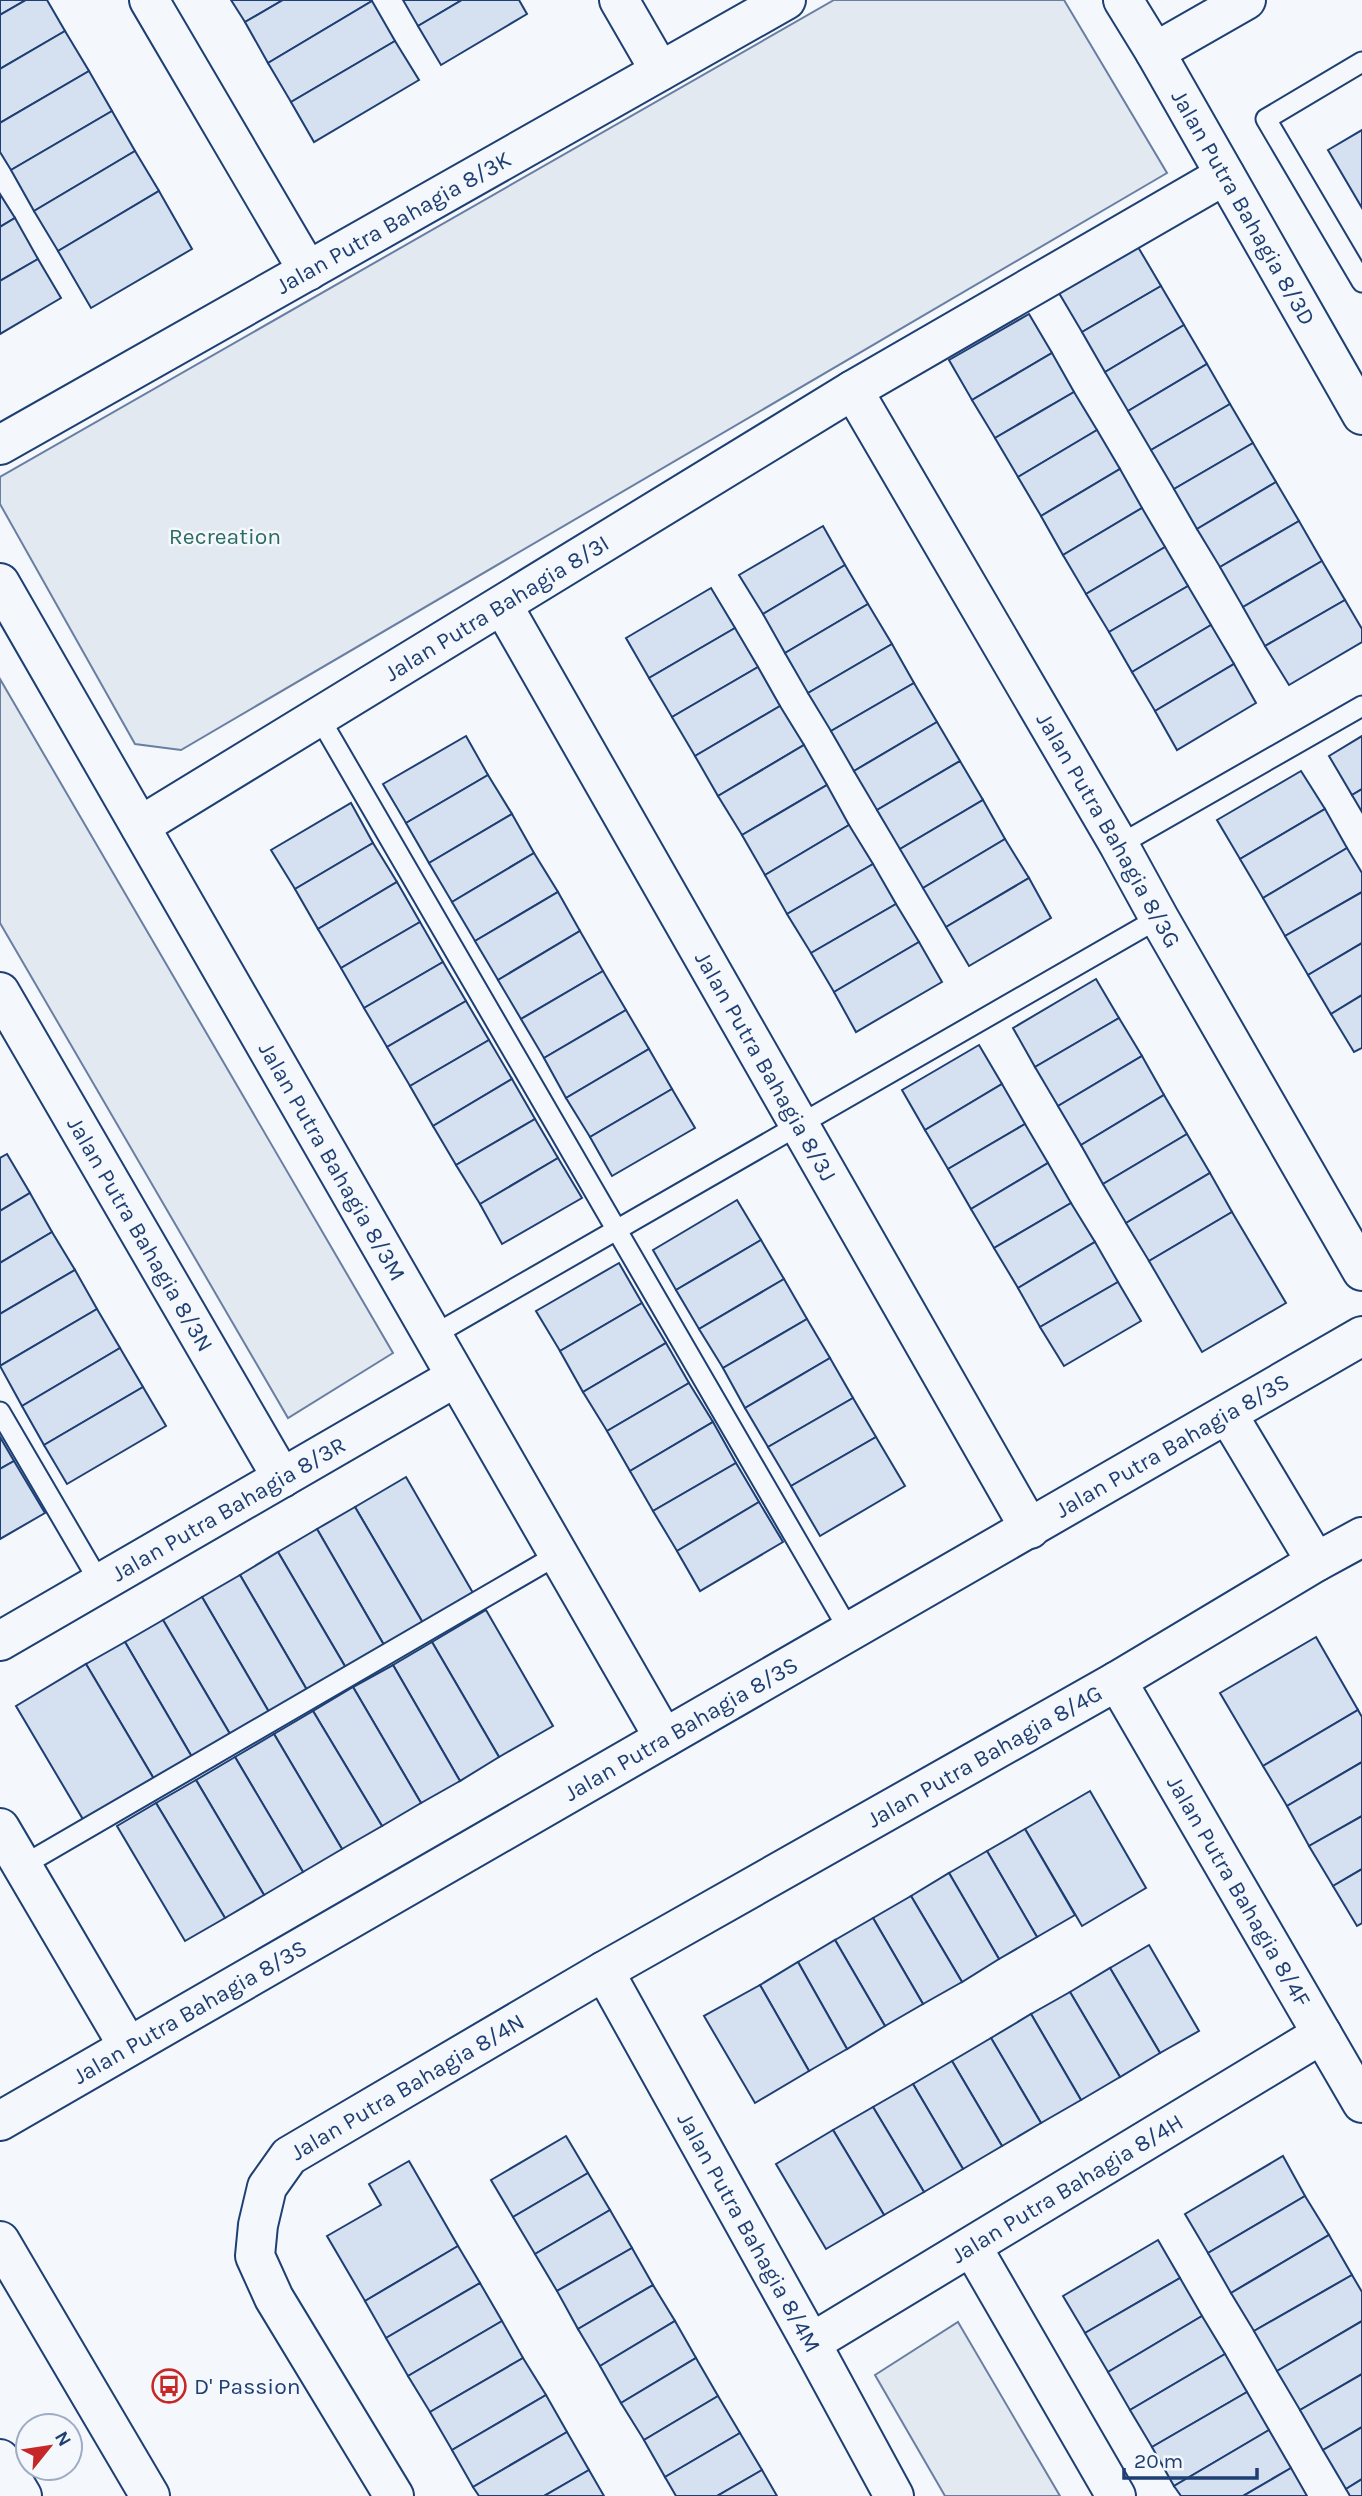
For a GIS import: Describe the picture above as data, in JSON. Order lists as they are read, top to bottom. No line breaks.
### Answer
{"streets":{"street":["Jalan Putra Bahagia 8/3D","Jalan Putra Bahagia 8/3K","Jalan Putra Bahagia 8/3I","Jalan Putra Bahagia 8/3G","Jalan Putra Bahagia 8/3J","Jalan Putra Bahagia 8/3M","Jalan Putra Bahagia 8/3N","Jalan Putra Bahagia 8/3S","Jalan Putra Bahagia 8/3R","Jalan Putra Bahagia 8/4G","Jalan Putra Bahagia 8/4F","Jalan Putra Bahagia 8/4N","Jalan Putra Bahagia 8/4H","Jalan Putra Bahagia 8/4M"]},"crossings":[["Jalan Putra Bahagia 8/3D","Jalan Putra Bahagia 8/3I"],["Jalan Putra Bahagia 8/3I","Jalan Putra Bahagia 8/3G"],["Jalan Putra Bahagia 8/3I","Jalan Putra Bahagia 8/3J"],["Jalan Putra Bahagia 8/3I","Jalan Putra Bahagia 8/3M"],["Jalan Putra Bahagia 8/3J","Jalan Putra Bahagia 8/3S"],["Jalan Putra Bahagia 8/3M","Jalan Putra Bahagia 8/3S"],["Jalan Putra Bahagia 8/3M","Jalan Putra Bahagia 8/3R"],["Jalan Putra Bahagia 8/3N","Jalan Putra Bahagia 8/3R"],["Jalan Putra Bahagia 8/4G","Jalan Putra Bahagia 8/4F"],["Jalan Putra Bahagia 8/4G","Jalan Putra Bahagia 8/4N"],["Jalan Putra Bahagia 8/4G","Jalan Putra Bahagia 8/4M"],["Jalan Putra Bahagia 8/4F","Jalan Putra Bahagia 8/4H"],["Jalan Putra Bahagia 8/4N","Jalan Putra Bahagia 8/4M"],["Jalan Putra Bahagia 8/4H","Jalan Putra Bahagia 8/4M"]],"parks":["Recreation"],"places":{"bus stop":["D' Passion"]},"scale_bar":"20 m","north":"top right"}
